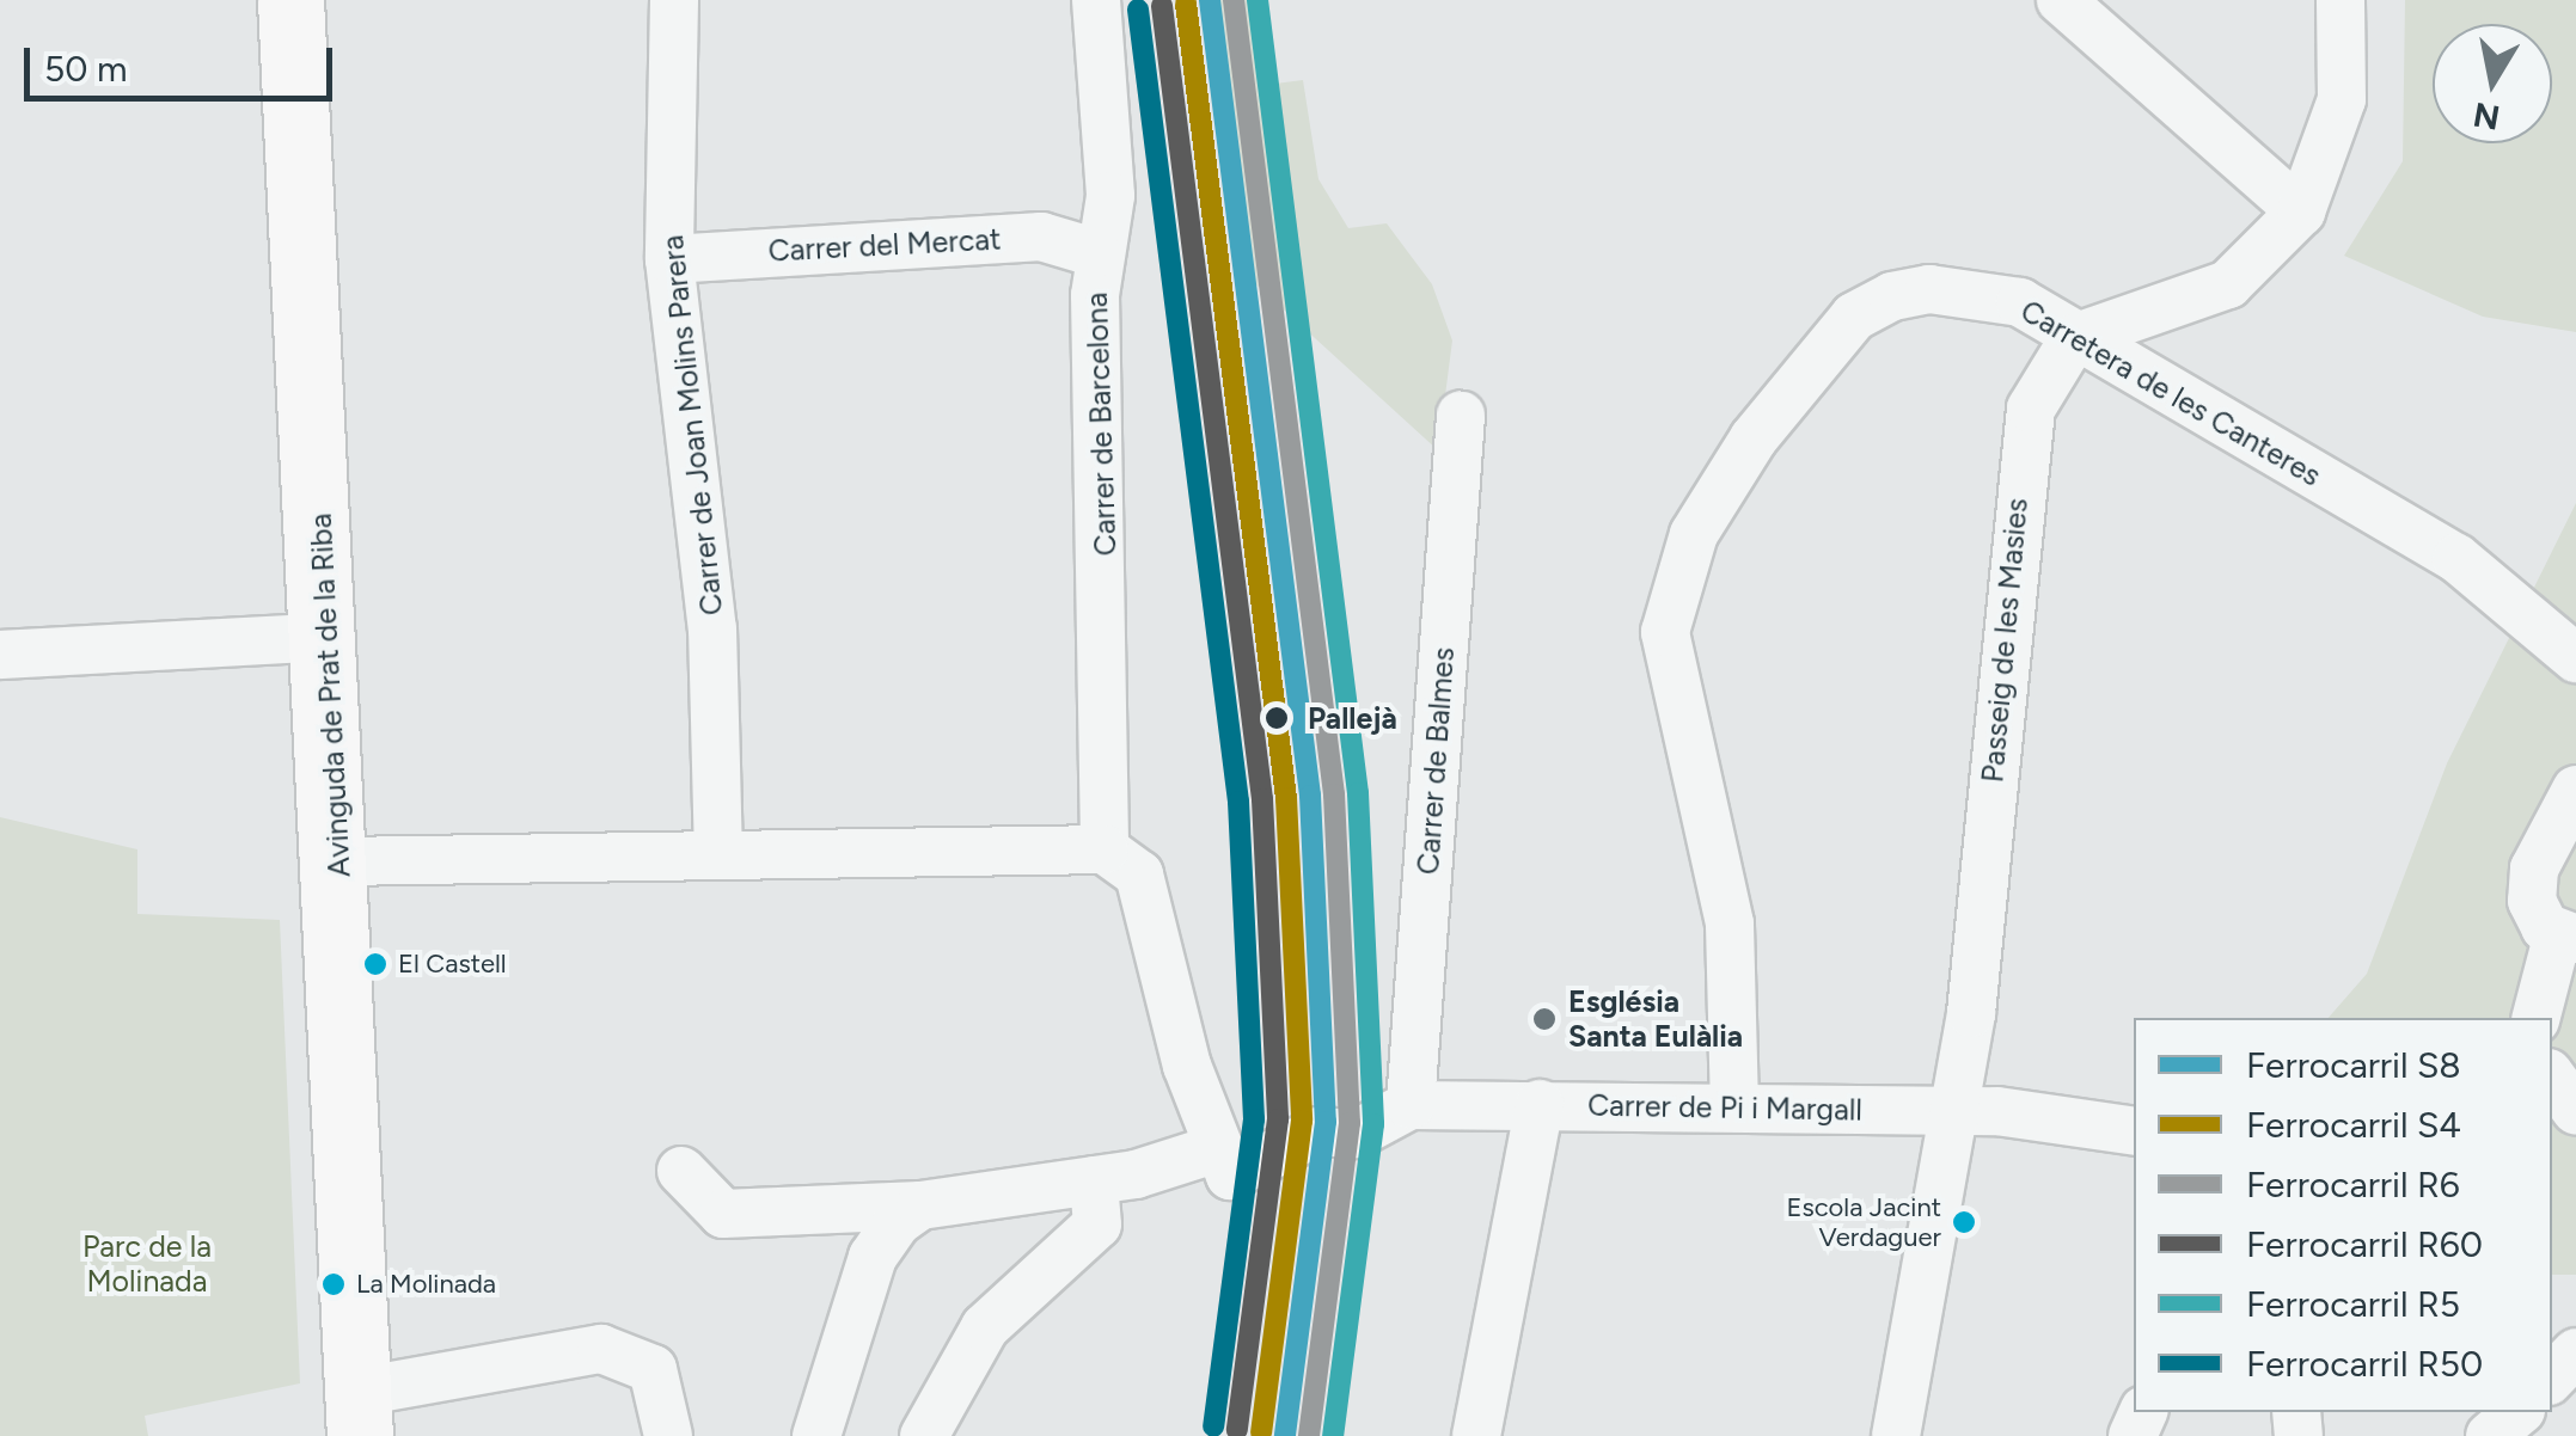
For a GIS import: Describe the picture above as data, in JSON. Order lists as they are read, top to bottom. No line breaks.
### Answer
{"streets":{"main road":["Avinguda de Prat de la Riba"],"street":["Carrer del Mercat","Carretera de les Canteres","Carrer de Barcelona","Carrer de Joan Molins Parera","Passeig de les Masies","Carrer de Balmes","Carrer de Pi i Margall"]},"crossings":[["Carrer del Mercat","Carrer de Barcelona"],["Carrer del Mercat","Carrer de Joan Molins Parera"],["Carretera de les Canteres","Passeig de les Masies"],["Carretera de les Canteres","Carrer de Pi i Margall"],["Passeig de les Masies","Carrer de Pi i Margall"],["Carrer de Balmes","Carrer de Pi i Margall"]],"parks":["Parc de la Molinada"],"places":["Pallejà","El Castell","Església Santa Eulàlia","Escola Jacint Verdaguer","La Molinada"],"lines":["rail line S8","rail line R6","rail line R5","rail line S4","rail line R60","rail line R50"],"legend":["Ferrocarril S8","Ferrocarril S4","Ferrocarril R6","Ferrocarril R60","Ferrocarril R5","Ferrocarril R50"],"scale_bar":"50 m","north":"bottom"}
